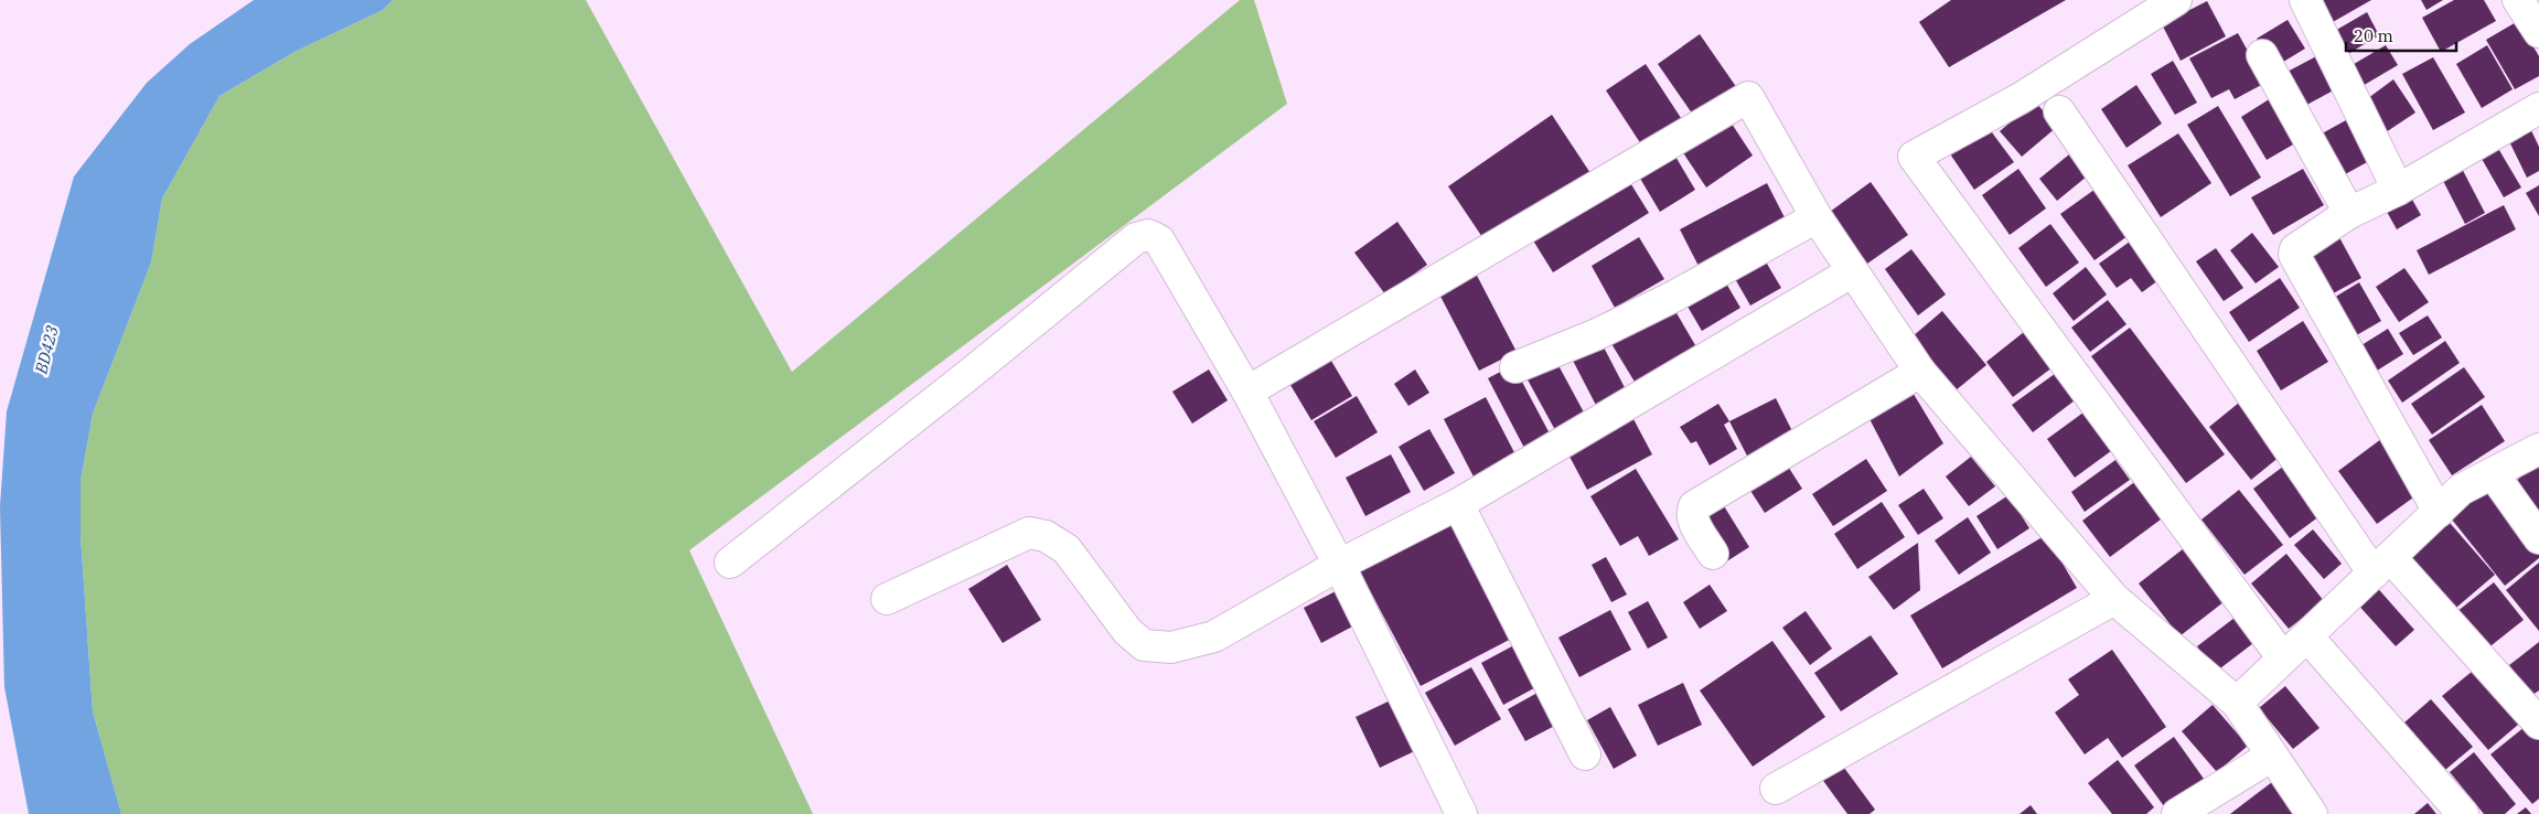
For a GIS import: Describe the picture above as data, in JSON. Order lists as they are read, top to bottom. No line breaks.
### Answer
{"water":["BD423"],"scale_bar":"20 m"}
